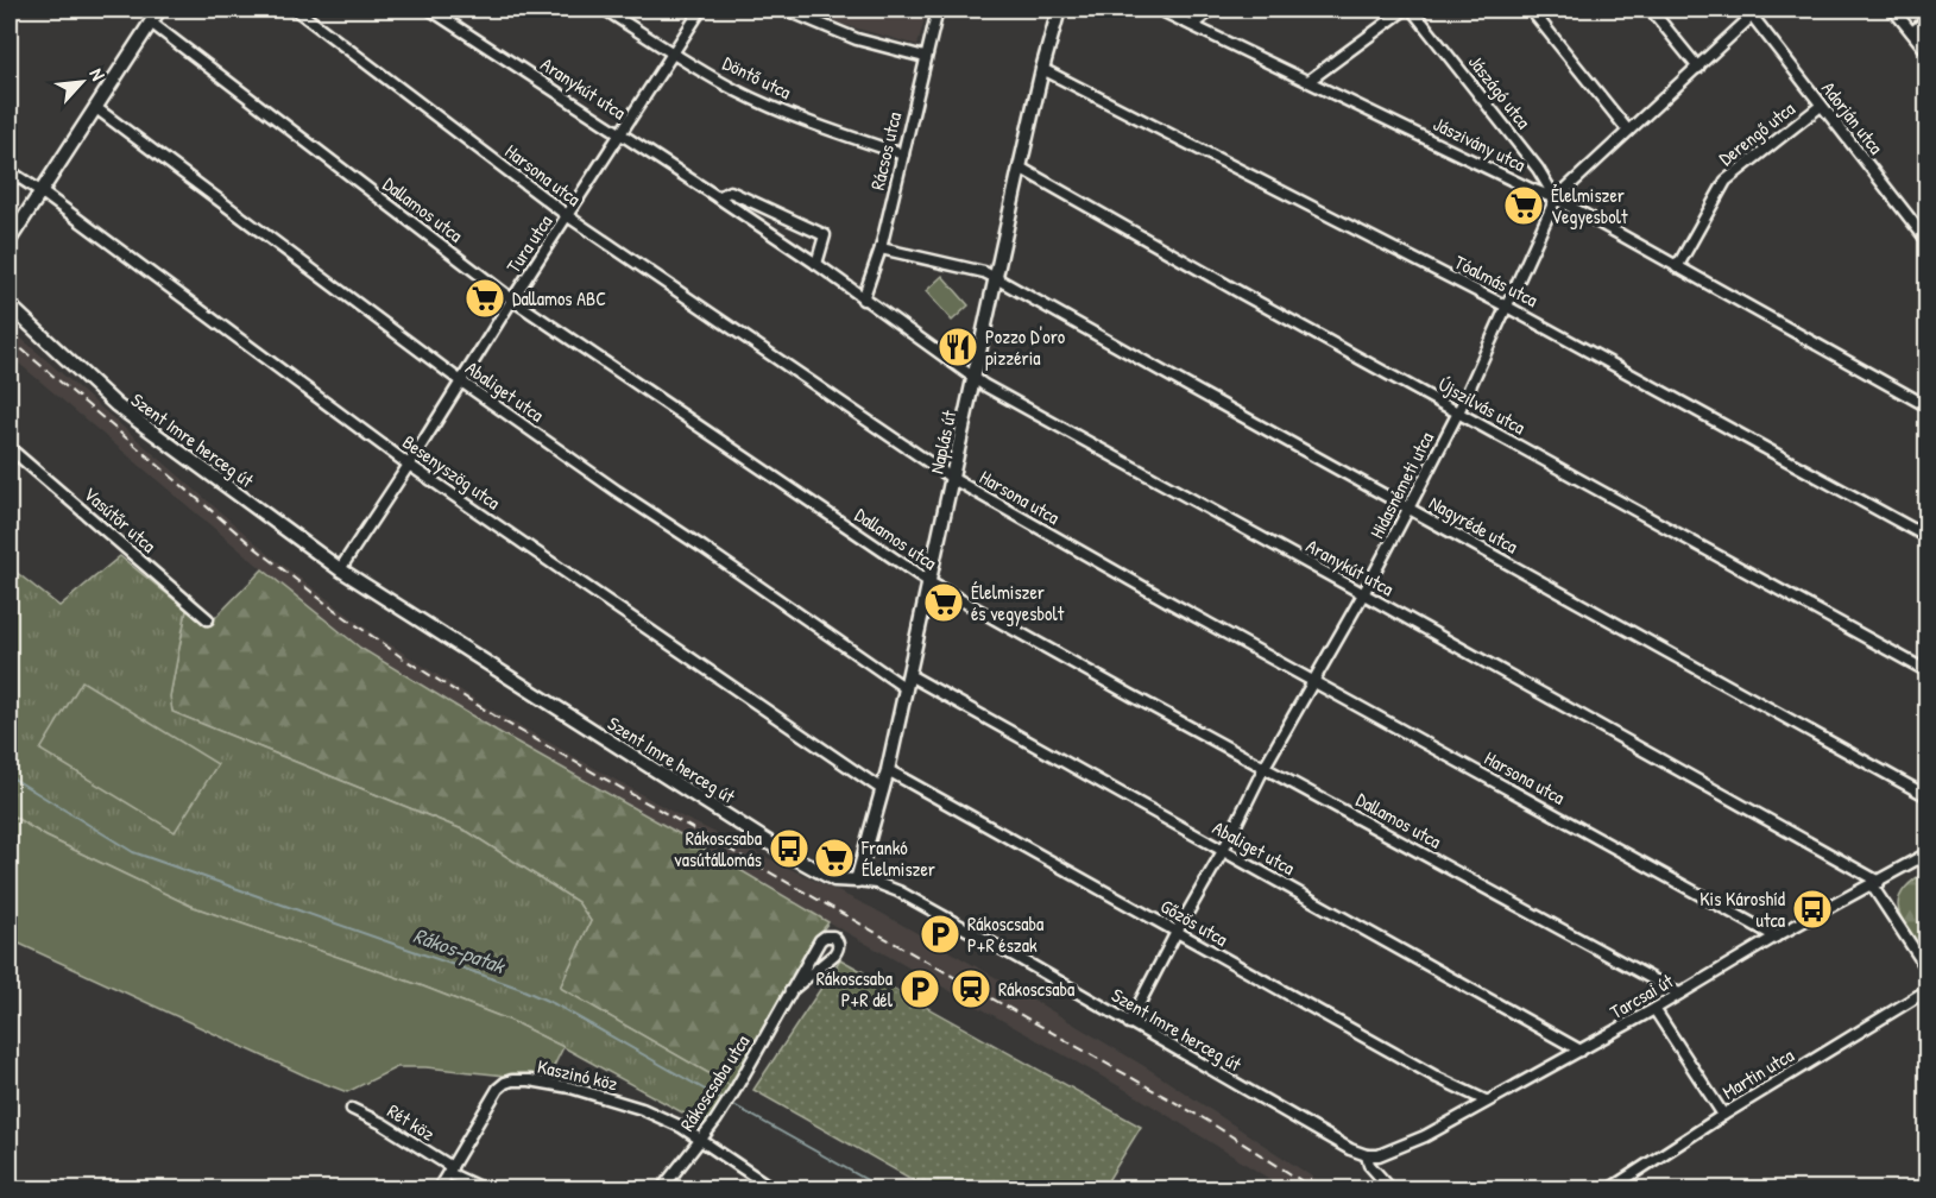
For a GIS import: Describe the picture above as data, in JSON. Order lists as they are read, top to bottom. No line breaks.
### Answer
{"streets":{"street":["Döntő utca","Aranykút utca","Jászágó utca","Adorján utca","Derengő utca","Jászivány utca","Rácsos utca","Harsona utca","Dallamos utca","Tura utca","Tóalmás utca","Abaliget utca","Újszilvás utca","Szent Imre herceg út","Naplás út","Besenyszög utca","Hidasnémeti utca","Vasútőr utca","Nagyréde utca","Gőzös utca","Tarcsai út","Martin utca","Kaszinó köz","Rákoscsaba utca","Rét köz"]},"crossings":[["Döntő utca","Rácsos utca"],["Döntő utca","Tura utca"],["Aranykút utca","Rácsos utca"],["Aranykút utca","Tura utca"],["Aranykút utca","Naplás út"],["Aranykút utca","Hidasnémeti utca"],["Aranykút utca","Tarcsai út"],["Jászágó utca","Jászivány utca"],["Jászágó utca","Hidasnémeti utca"],["Adorján utca","Derengő utca"],["Adorján utca","Hidasnémeti utca"],["Derengő utca","Jászivány utca"],["Jászivány utca","Hidasnémeti utca"],["Rácsos utca","Nagyréde utca"],["Harsona utca","Tura utca"],["Harsona utca","Naplás út"],["Harsona utca","Hidasnémeti utca"],["Harsona utca","Tarcsai út"],["Dallamos utca","Tura utca"],["Dallamos utca","Naplás út"],["Dallamos utca","Hidasnémeti utca"],["Dallamos utca","Tarcsai út"],["Tura utca","Abaliget utca"],["Tura utca","Szent Imre herceg út"],["Tura utca","Besenyszög utca"],["Tóalmás utca","Naplás út"],["Tóalmás utca","Hidasnémeti utca"],["Abaliget utca","Naplás út"],["Abaliget utca","Hidasnémeti utca"],["Abaliget utca","Tarcsai út"],["Újszilvás utca","Naplás út"],["Újszilvás utca","Hidasnémeti utca"],["Szent Imre herceg út","Naplás út"],["Szent Imre herceg út","Hidasnémeti utca"],["Szent Imre herceg út","Tarcsai út"],["Naplás út","Besenyszög utca"],["Naplás út","Nagyréde utca"],["Naplás út","Gőzös utca"],["Hidasnémeti utca","Nagyréde utca"],["Hidasnémeti utca","Gőzös utca"],["Gőzös utca","Tarcsai út"],["Kaszinó köz","Rákoscsaba utca"],["Kaszinó köz","Rét köz"]],"water":["Rákos-patak"],"places":{"supermarket":["Élelmiszer Vegyesbolt","Dallamos ABC","Élelmiszer és vegyesbolt","Frankó Élelmiszer"],"restaurant":["Pozzo D'oro pizzéria"],"bus stop":["Rákoscsaba vasútállomás","Kis Károshíd utca"],"parking":["Rákoscsaba P+R észak","Rákoscsaba P+R dél"],"station":["Rákoscsaba"]},"north":"top right"}
